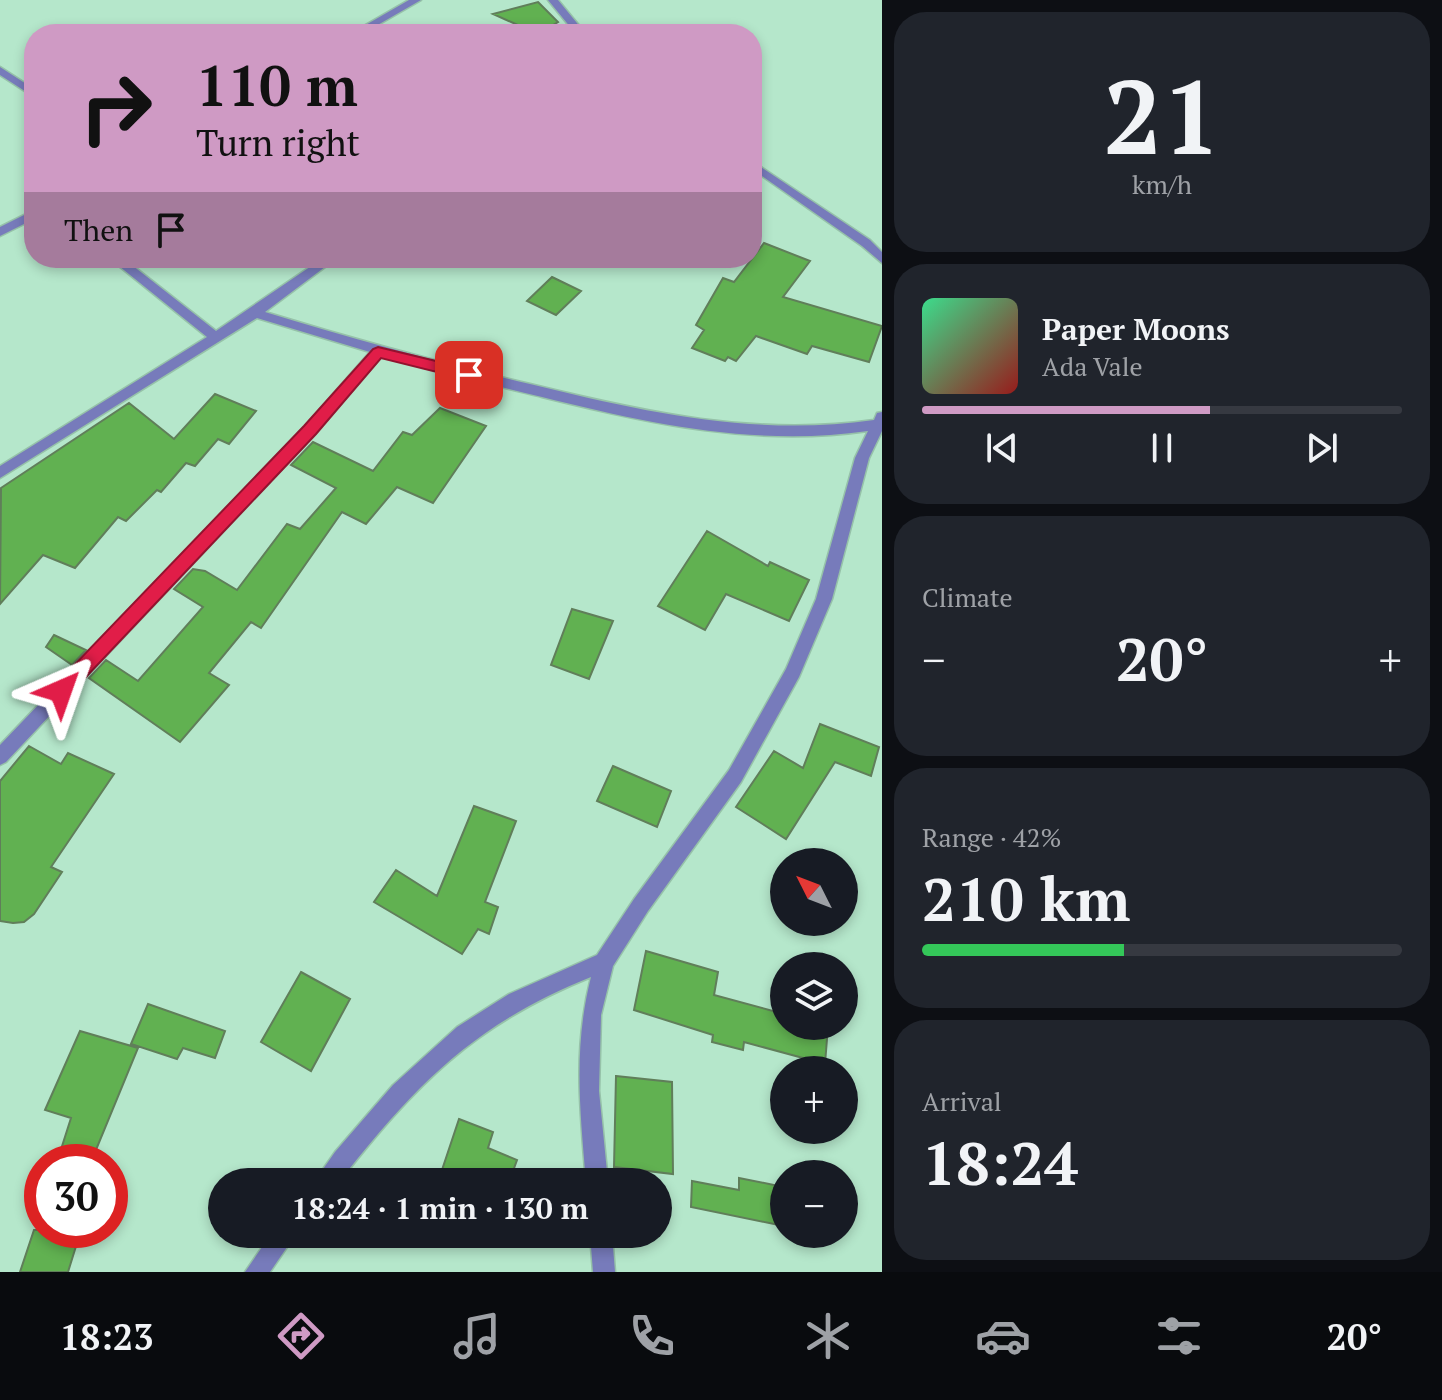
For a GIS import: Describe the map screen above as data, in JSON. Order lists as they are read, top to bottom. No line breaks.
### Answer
{"north":"top left","page":{"tile":[["21","km/h"],"Climate",["Range · 42%","210 km"],["Arrival","18:24"]],"turn":["110 m","Turn right"],"then":"Then","song":["Paper Moons","Ada Vale"],"heat":["−","20°","+"],"map_buttons":["+","−"],"limit":"30","trip":"18:24 · 1 min · 130 m","tabs":["18:23","20°"]}}
